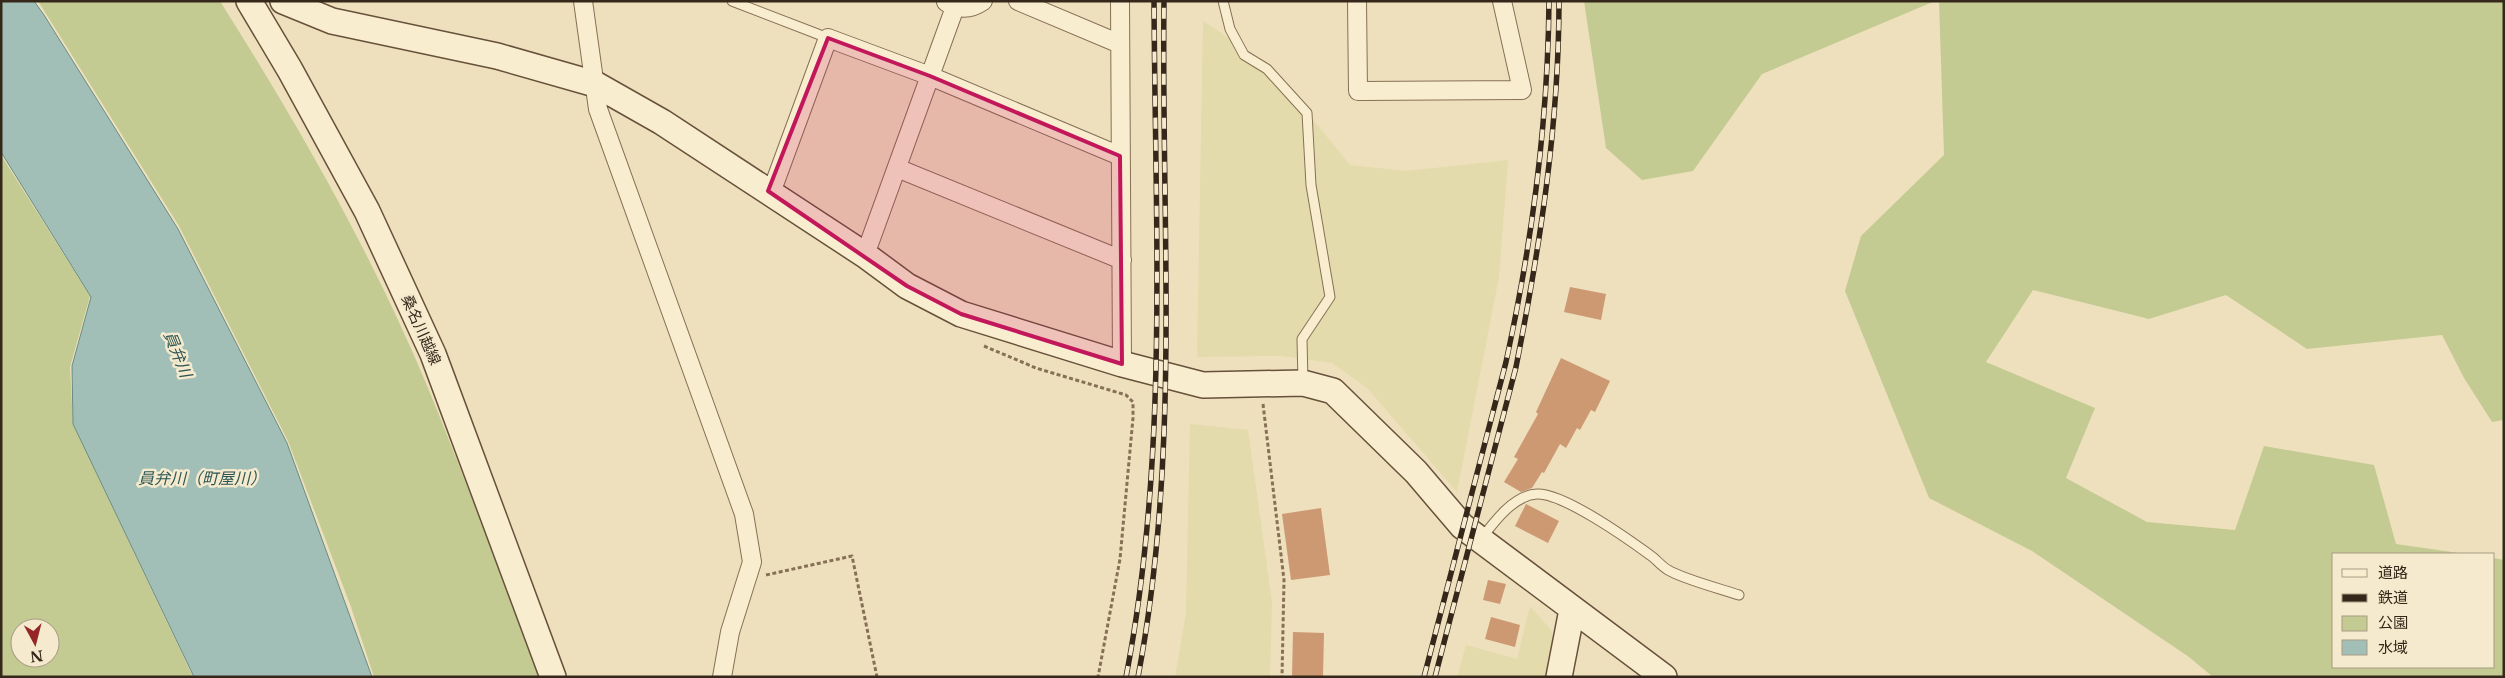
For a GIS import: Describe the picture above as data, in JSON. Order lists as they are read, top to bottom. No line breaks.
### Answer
{"streets":{"street":["桑名川越線"]},"water":["員弁川","員弁川（町屋川）"],"legend":["道路","鉄道","公園","水域"],"north":"bottom"}
